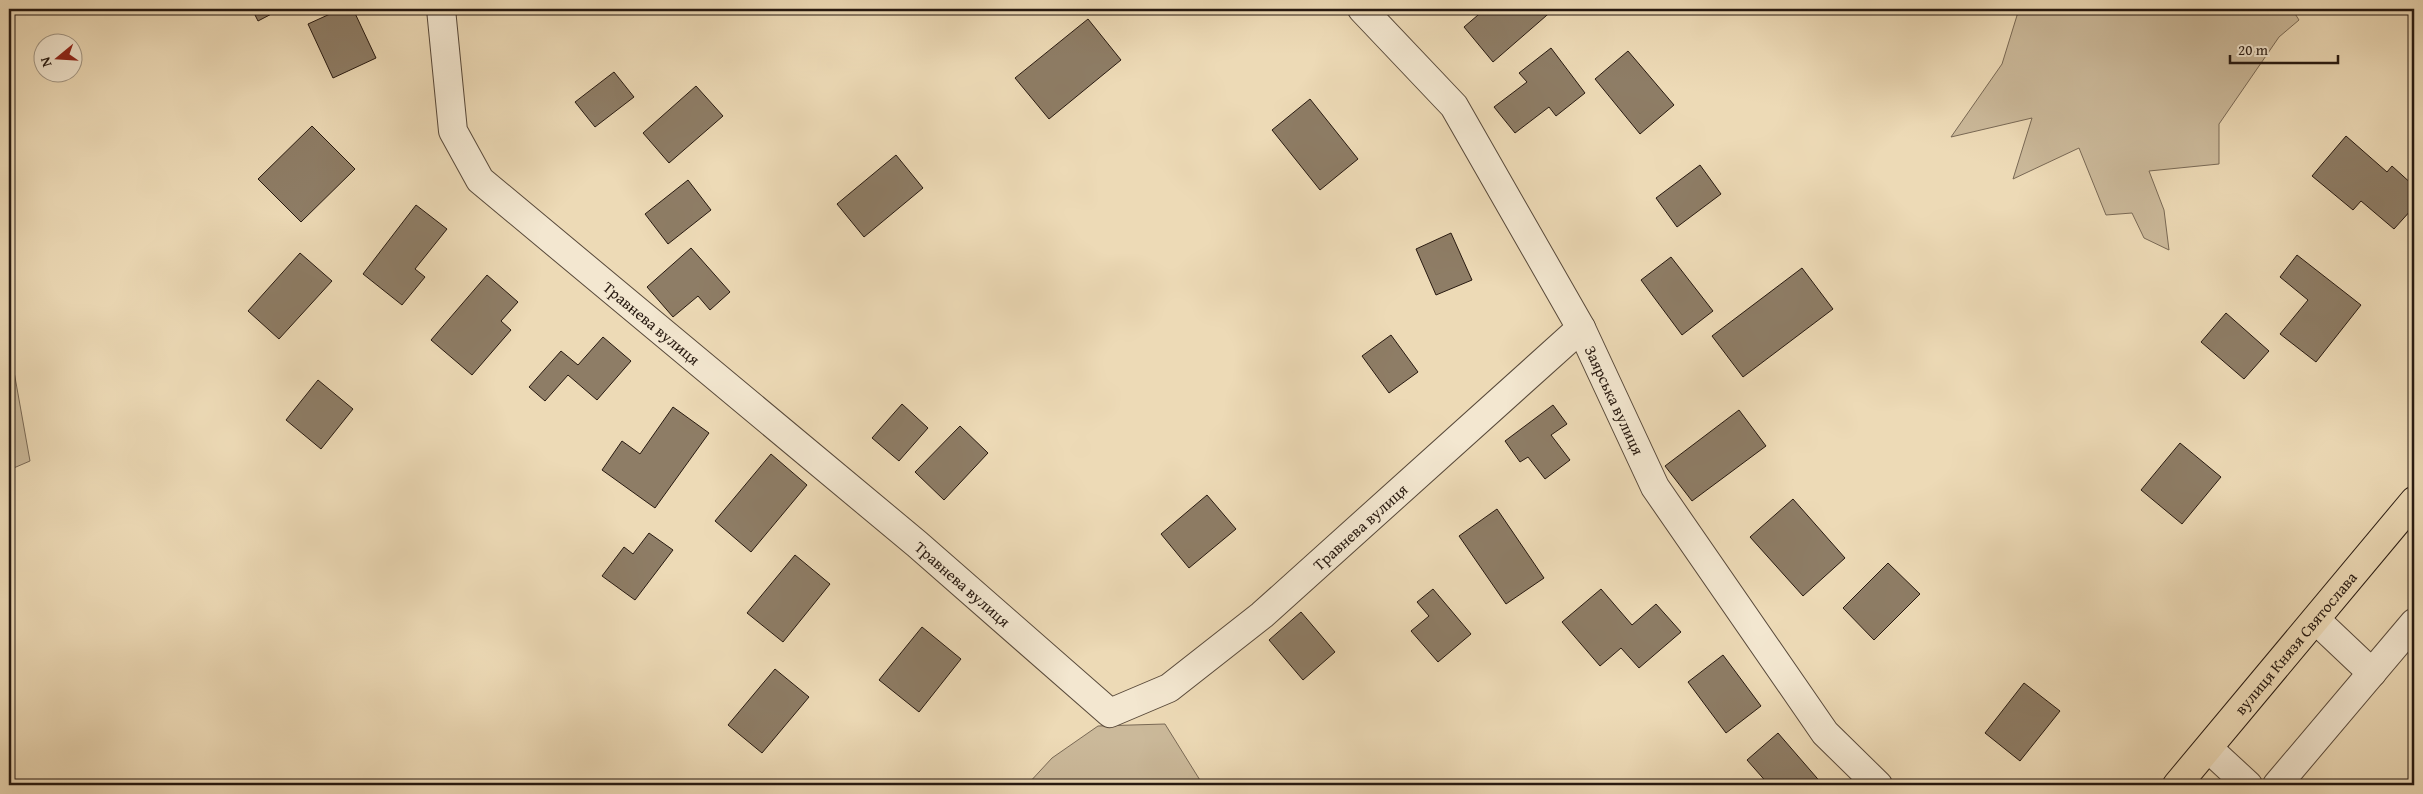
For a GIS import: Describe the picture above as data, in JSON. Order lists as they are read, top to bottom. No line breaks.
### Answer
{"streets":{"main road":["вулиця Князя Святослава"],"street":["Травнева вулиця","Заярська вулиця"]},"crossings":[["Травнева вулиця","Заярська вулиця"]],"scale_bar":"20 m","north":"left"}
